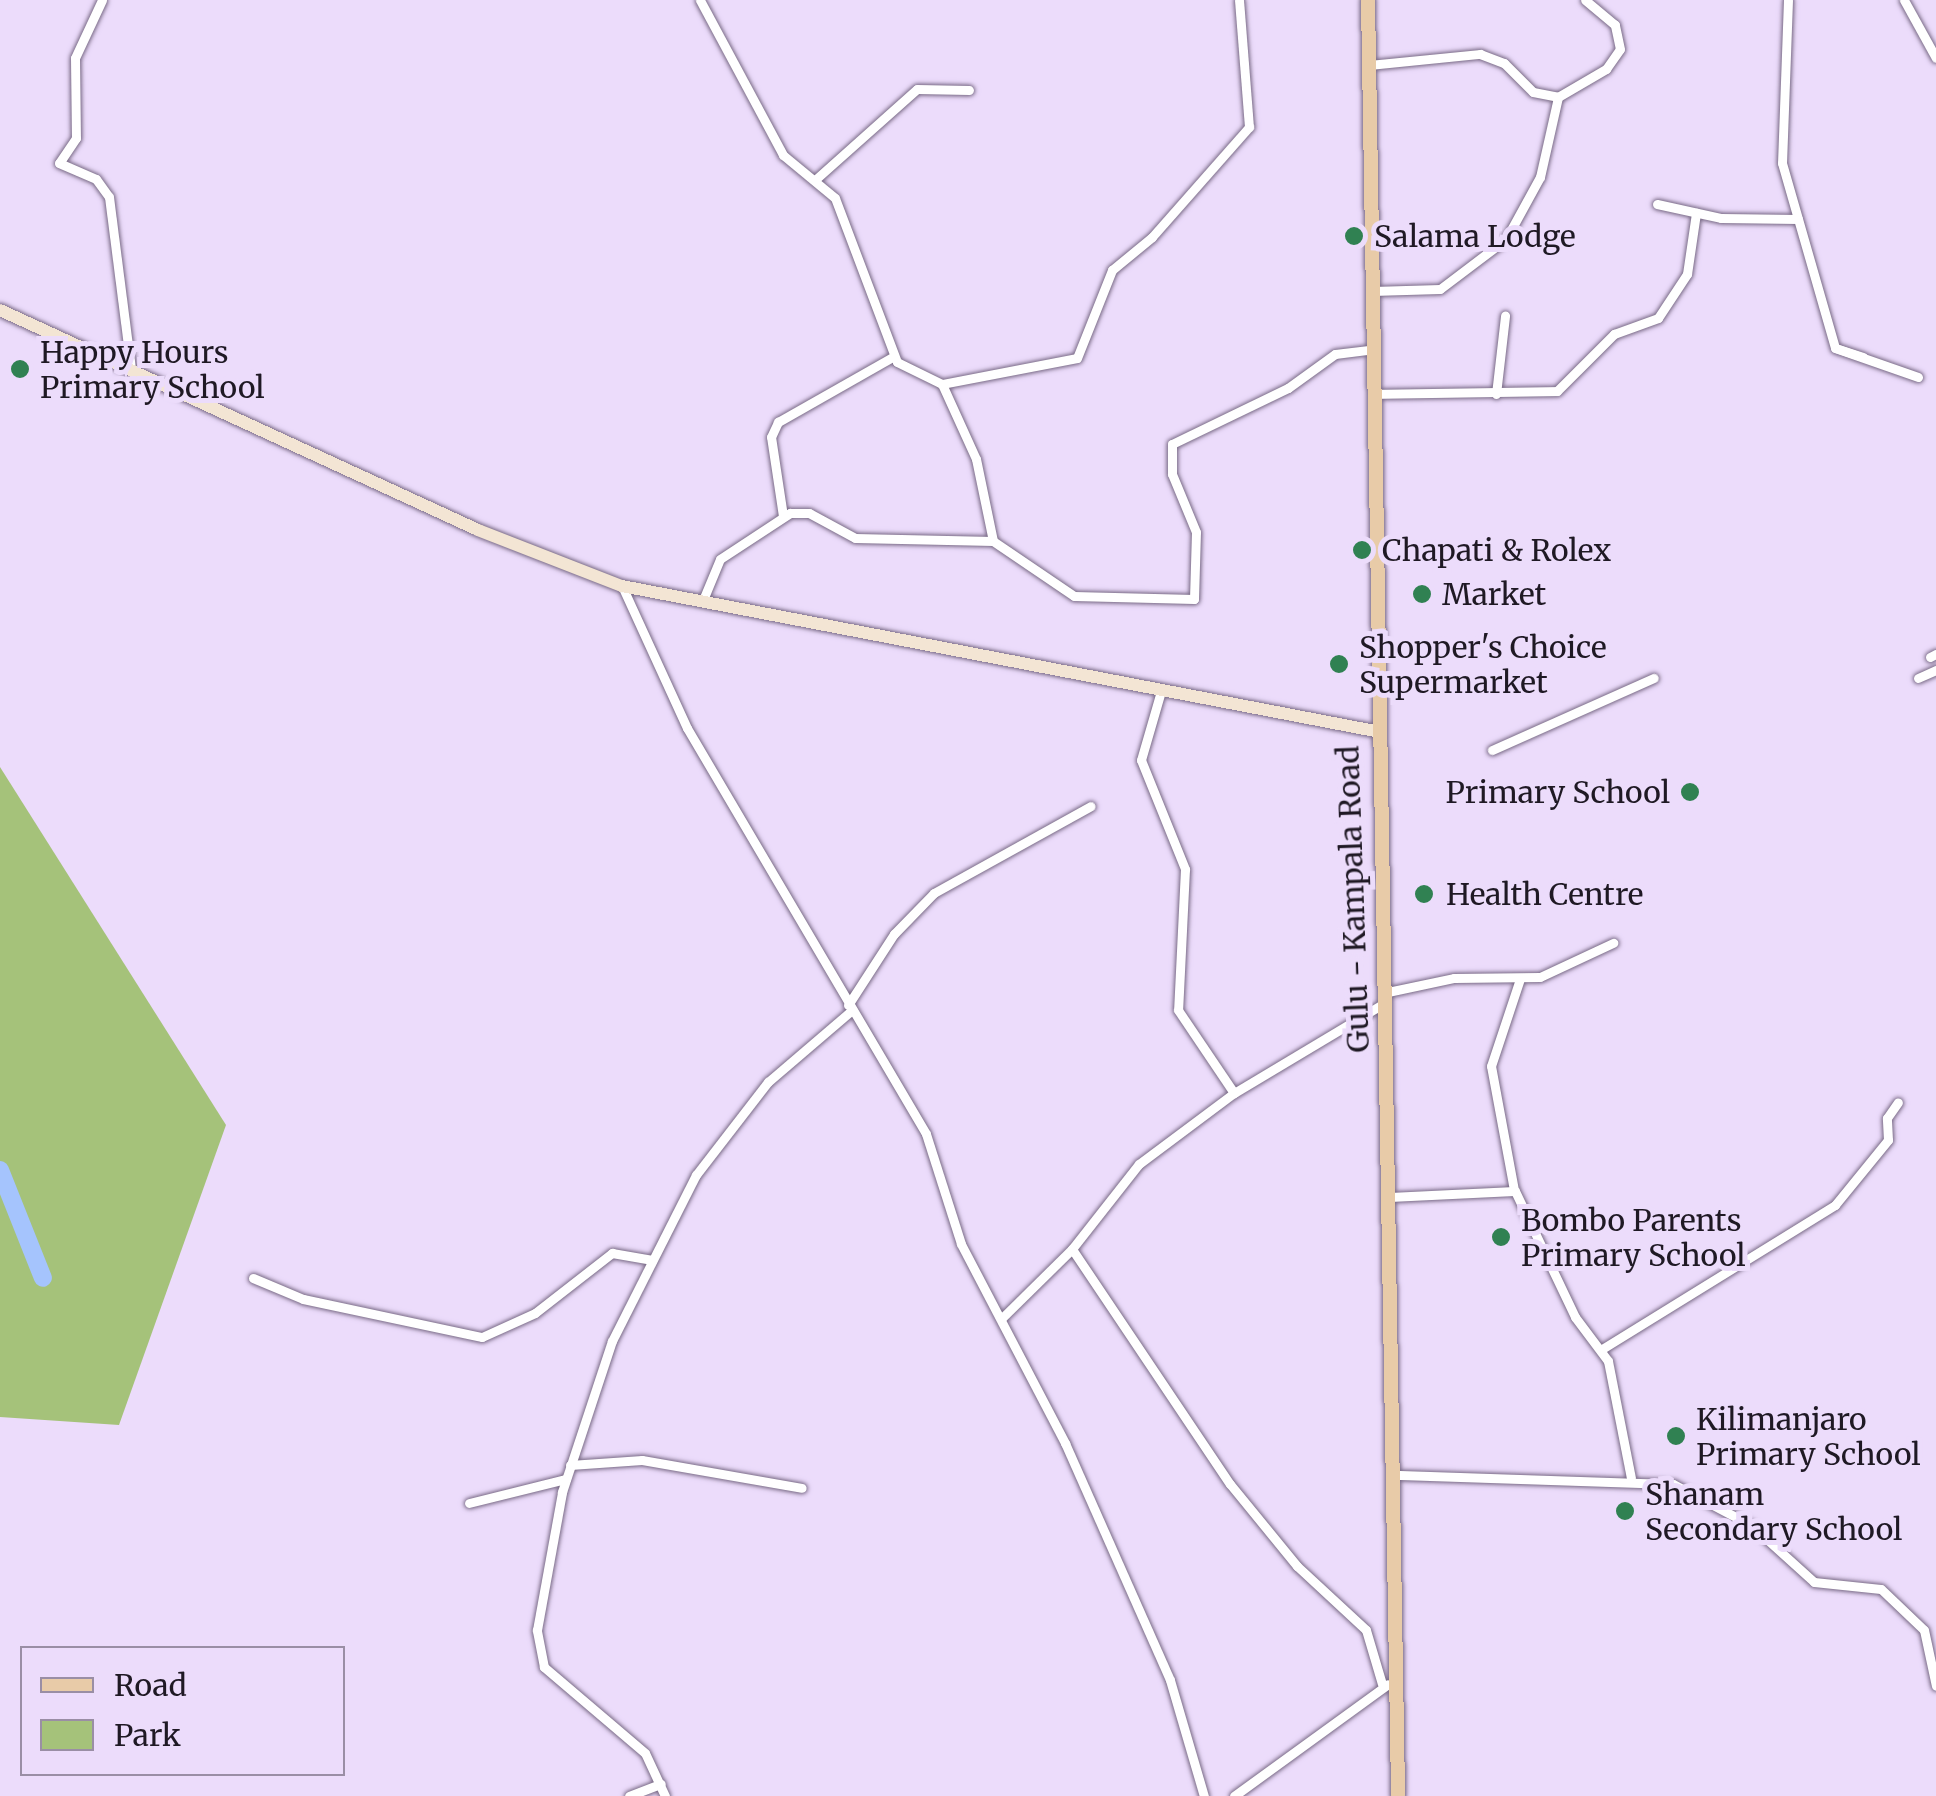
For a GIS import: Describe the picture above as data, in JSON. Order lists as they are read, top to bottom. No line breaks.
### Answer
{"streets":{"main road":["Gulu - Kampala Road"]},"places":["Salama Lodge","Happy Hours Primary School","Chapati & Rolex","Market","Shopper's Choice Supermarket","Primary School","Health Centre","Bombo Parents Primary School","Kilimanjaro Primary School","Shanam Secondary School"],"legend":["Road","Park"]}
